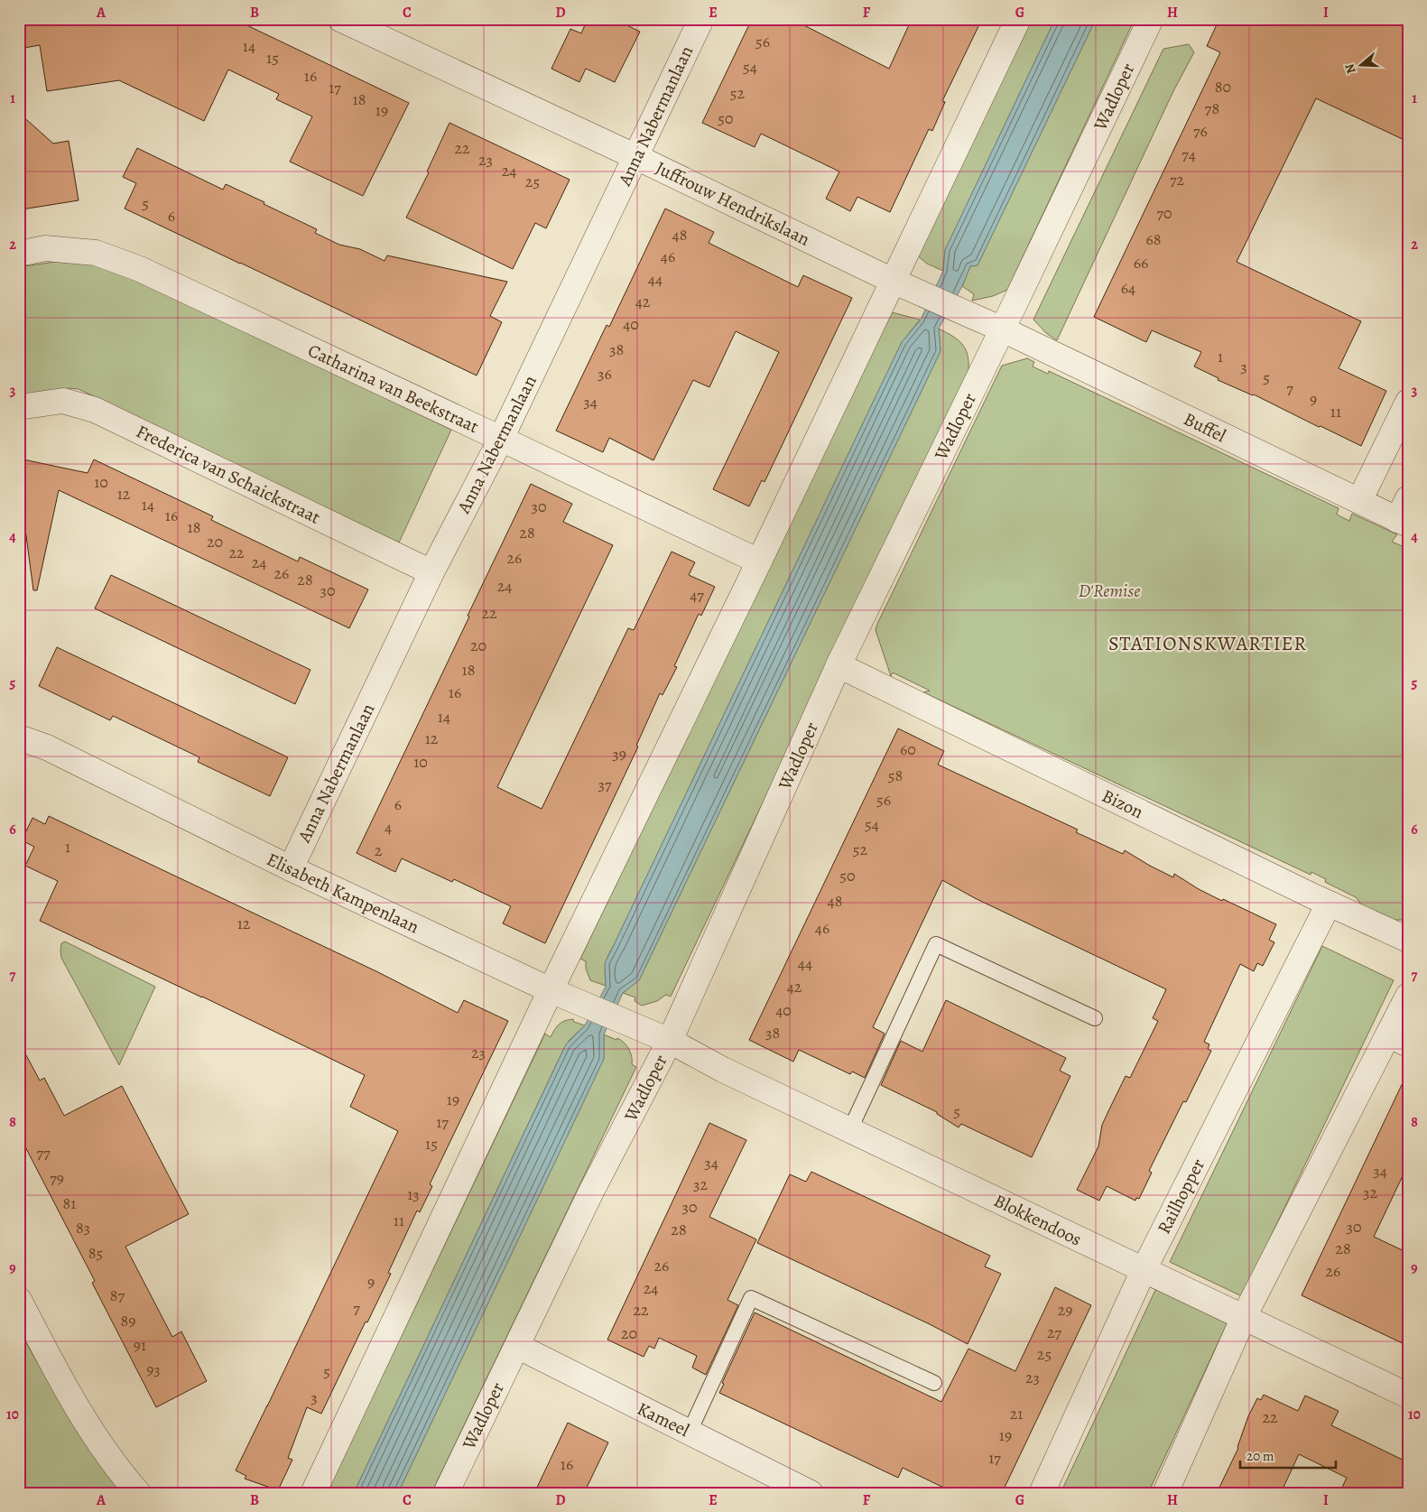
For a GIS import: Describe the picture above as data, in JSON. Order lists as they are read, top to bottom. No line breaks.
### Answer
{"streets":{"street":["Wadloper","Anna Nabermanlaan","Juffrouw Hendrikslaan","Catharina van Beekstraat","Buffel","Frederica van Schaickstraat","Bizon","Elisabeth Kampenlaan","Railhopper","Blokkendoos","Kameel"]},"crossings":[["Wadloper","Juffrouw Hendrikslaan"],["Wadloper","Buffel"],["Wadloper","Bizon"],["Wadloper","Elisabeth Kampenlaan"],["Wadloper","Blokkendoos"],["Wadloper","Kameel"],["Anna Nabermanlaan","Juffrouw Hendrikslaan"],["Anna Nabermanlaan","Catharina van Beekstraat"],["Anna Nabermanlaan","Frederica van Schaickstraat"],["Anna Nabermanlaan","Elisabeth Kampenlaan"],["Juffrouw Hendrikslaan","Buffel"],["Bizon","Railhopper"],["Elisabeth Kampenlaan","Blokkendoos"],["Railhopper","Blokkendoos"]],"districts":["STATIONSKWARTIER"],"parks":["D'Remise"],"house_numbers":["56","14","15","54","16","80","17","52","18","78","19","50","76","22","74","23","24","72","25","5","70","6","48","68","46","66","44","64","42","40","38","1","3","36","5","7","9","34","11","10","12","14","30","16","18","28","20","22","26","24","26","28","24","30","47","22","20","18","16","14","12","60","39","10","58","37","56","6","54","4","1","52","2","50","48","12","46","44","42","40","38","23","19","5","17","15","77","34","34","79","32","32","13","81","30","11","30","83","28","28","85","26","26","9","24","87","7","22","29","89","27","20","91","25","93","5","23","3","21","22","19","17","16"],"scale_bar":"20 m","north":"left","grid":{"columns":["A","B","C","D","E","F","G","H","I"],"rows":["1","2","3","4","5","6","7","8","9","10"]}}
